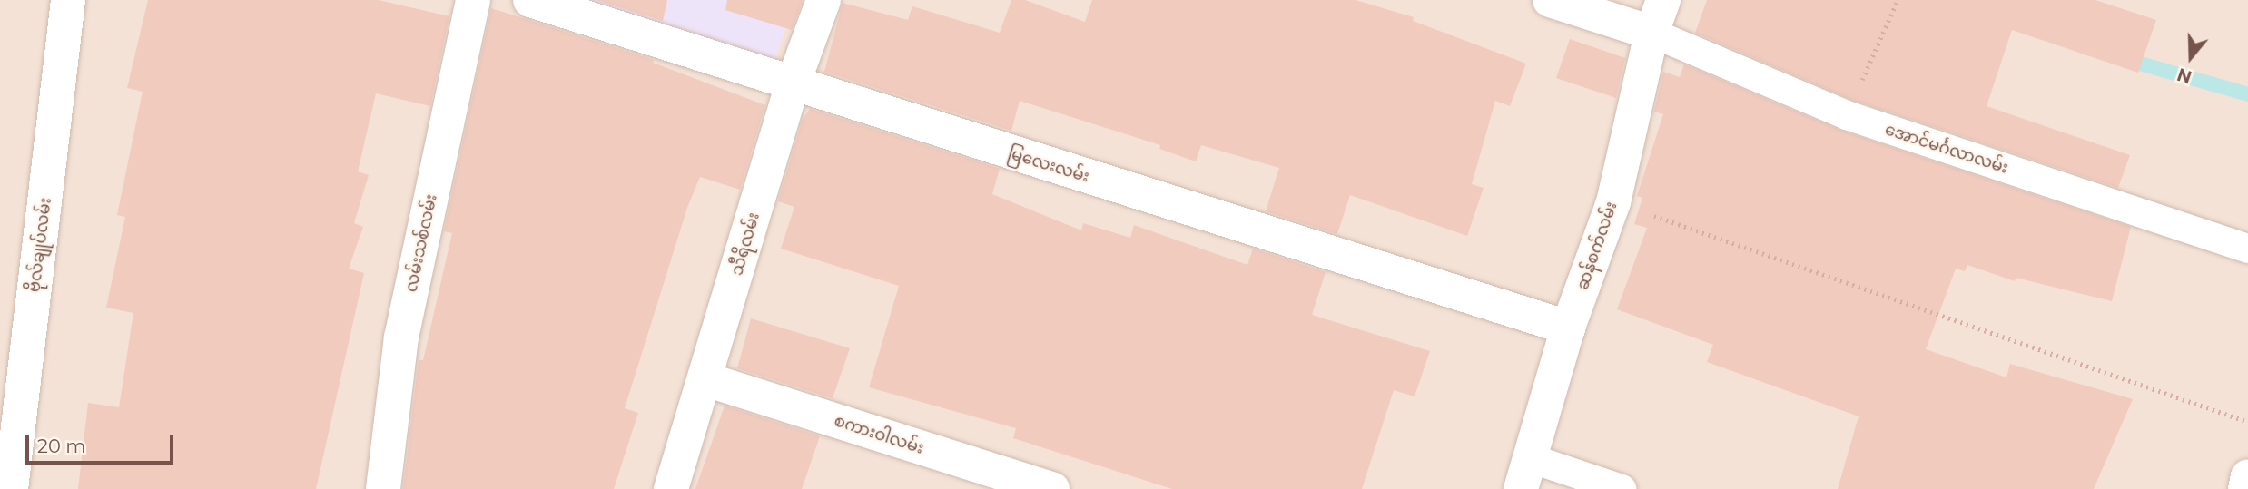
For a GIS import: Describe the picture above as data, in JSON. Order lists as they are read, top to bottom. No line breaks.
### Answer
{"streets":{"street":["မြလေးလမ်း","လမ်းသစ်လမ်း","သီရိလမ်း","ဗိုလ်ချုပ်လမ်း","ဆန်စက်လမ်း","စကားဝါလမ်း"],"lane":["အောင်မင်္ဂလာလမ်း"]},"crossings":[["အောင်မင်္ဂလာလမ်း","ဆန်စက်လမ်း"],["မြလေးလမ်း","သီရိလမ်း"],["မြလေးလမ်း","ဆန်စက်လမ်း"],["သီရိလမ်း","စကားဝါလမ်း"]],"scale_bar":"20 m","north":"bottom"}
